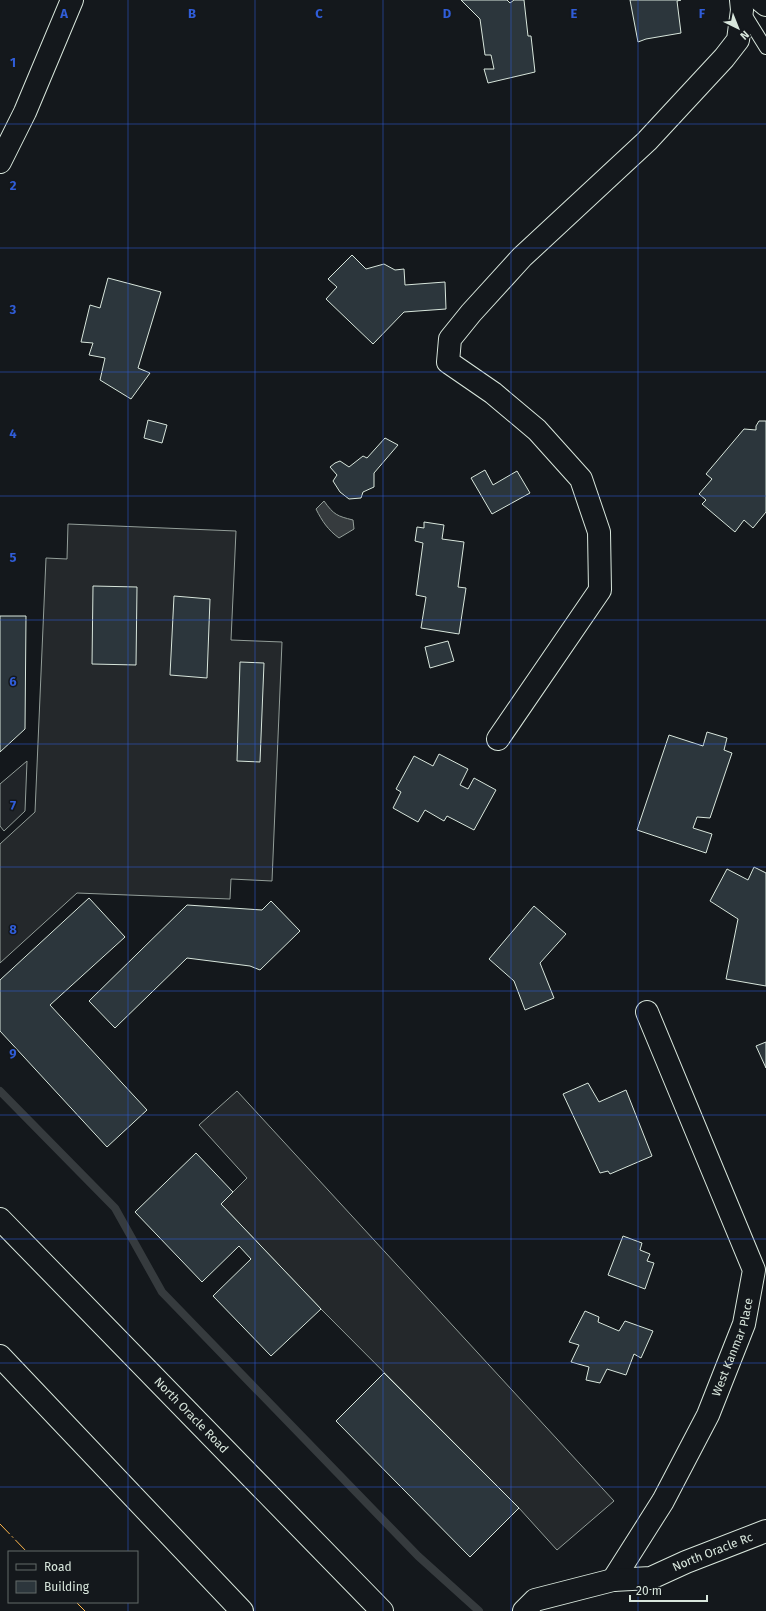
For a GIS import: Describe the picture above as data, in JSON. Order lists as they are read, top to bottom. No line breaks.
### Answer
{"streets":{"main road":["West Kanmar Place","North Oracle Road","North Oracle Rc"]},"crossings":[["West Kanmar Place","North Oracle Rc"]],"legend":["Road","Building"],"scale_bar":"20 m","north":"bottom right","grid":{"columns":["A","B","C","D","E","F"],"rows":["1","2","3","4","5","6","7","8","9"]}}
